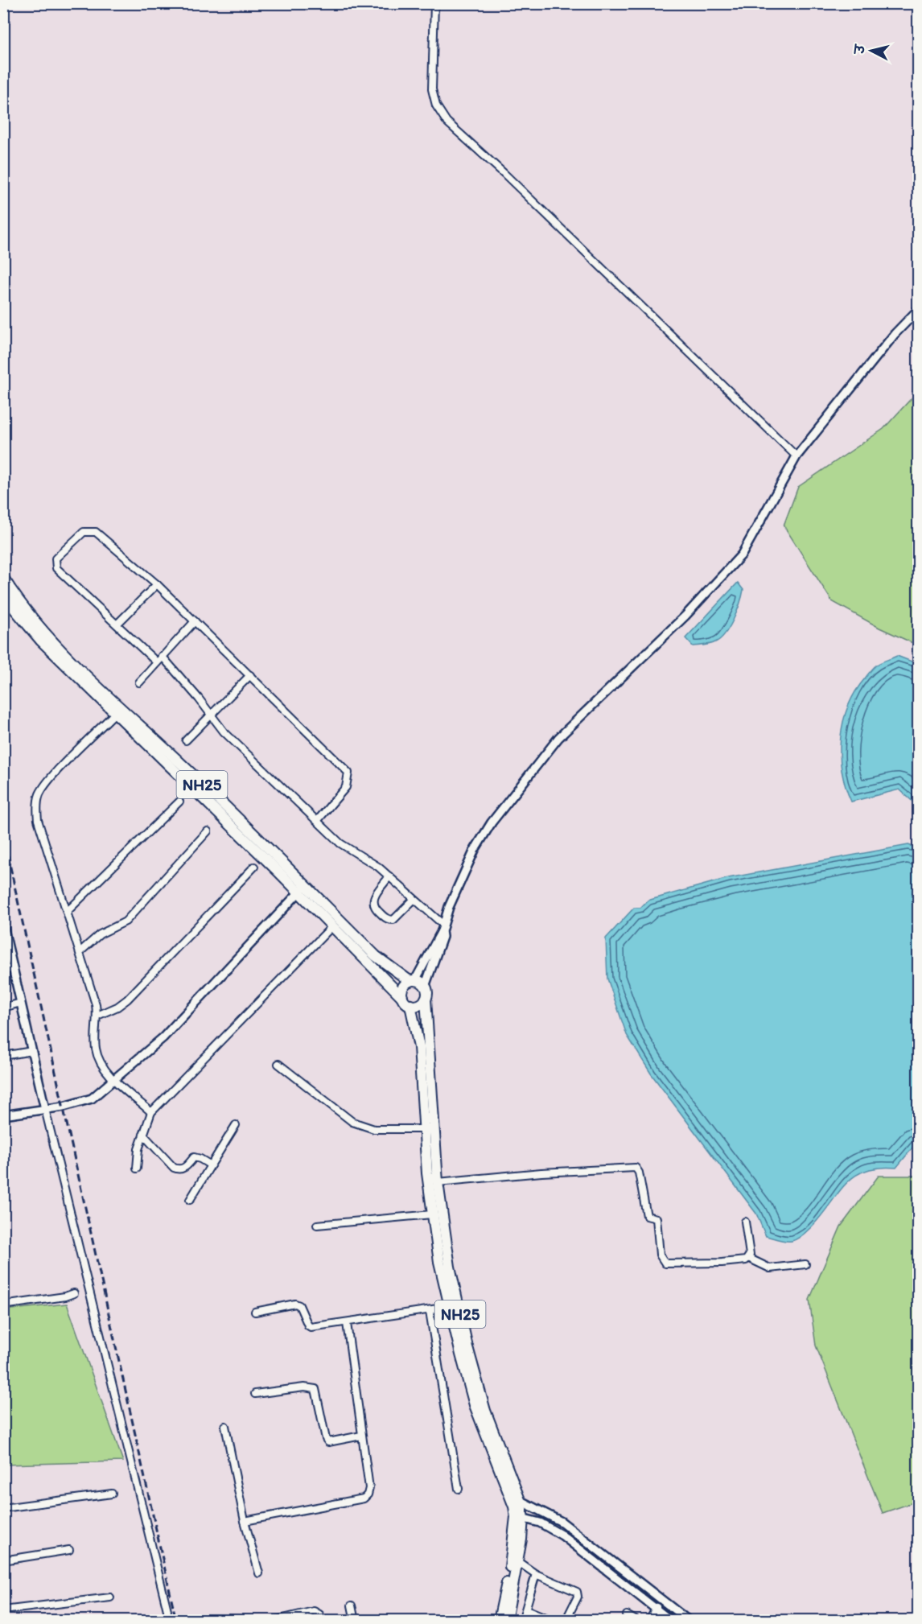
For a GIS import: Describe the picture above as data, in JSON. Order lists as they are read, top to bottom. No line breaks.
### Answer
{"streets":{"main road":["NH25"]},"north":"left"}
